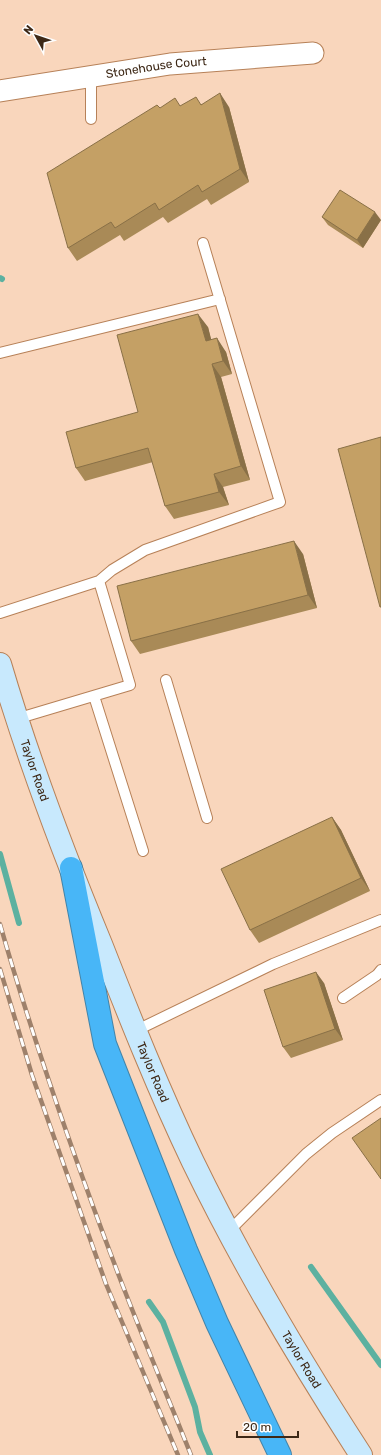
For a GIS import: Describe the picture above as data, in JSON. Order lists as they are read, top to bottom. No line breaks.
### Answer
{"streets":{"main road":["Taylor Road"],"street":["Stonehouse Court"]},"scale_bar":"20 m","north":"top left"}
